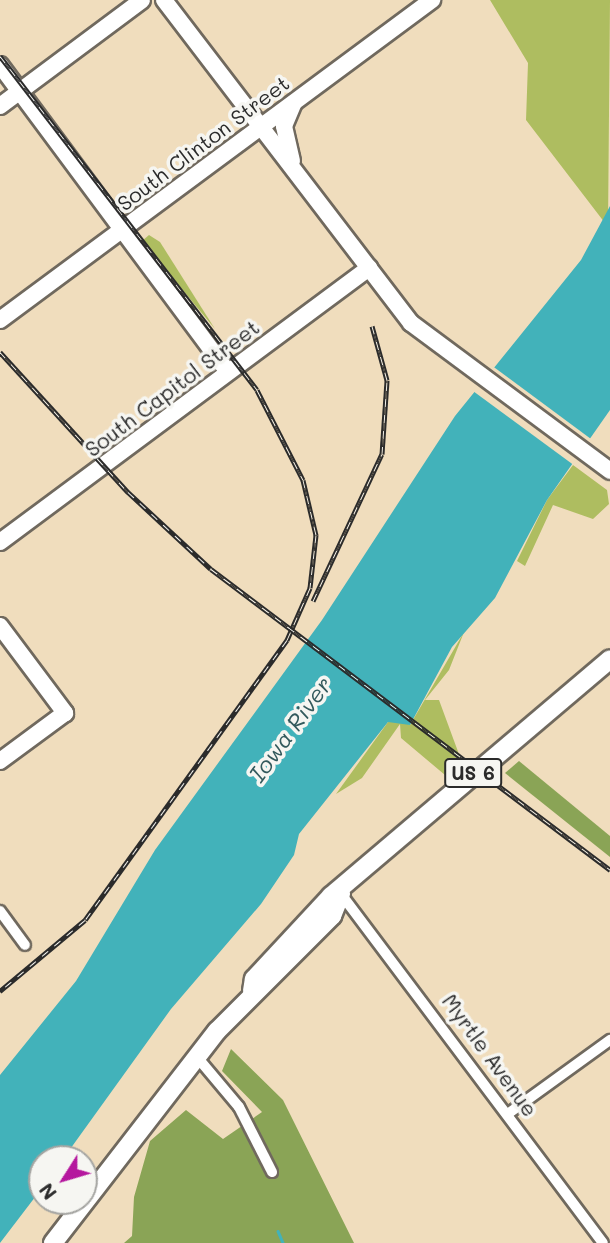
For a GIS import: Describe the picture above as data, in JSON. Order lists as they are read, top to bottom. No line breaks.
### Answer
{"streets":{"main road":["US 6"],"street":["South Clinton Street","South Capitol Street","Myrtle Avenue"]},"crossings":[["US 6","Myrtle Avenue"]],"water":["Iowa River"],"north":"bottom left"}
